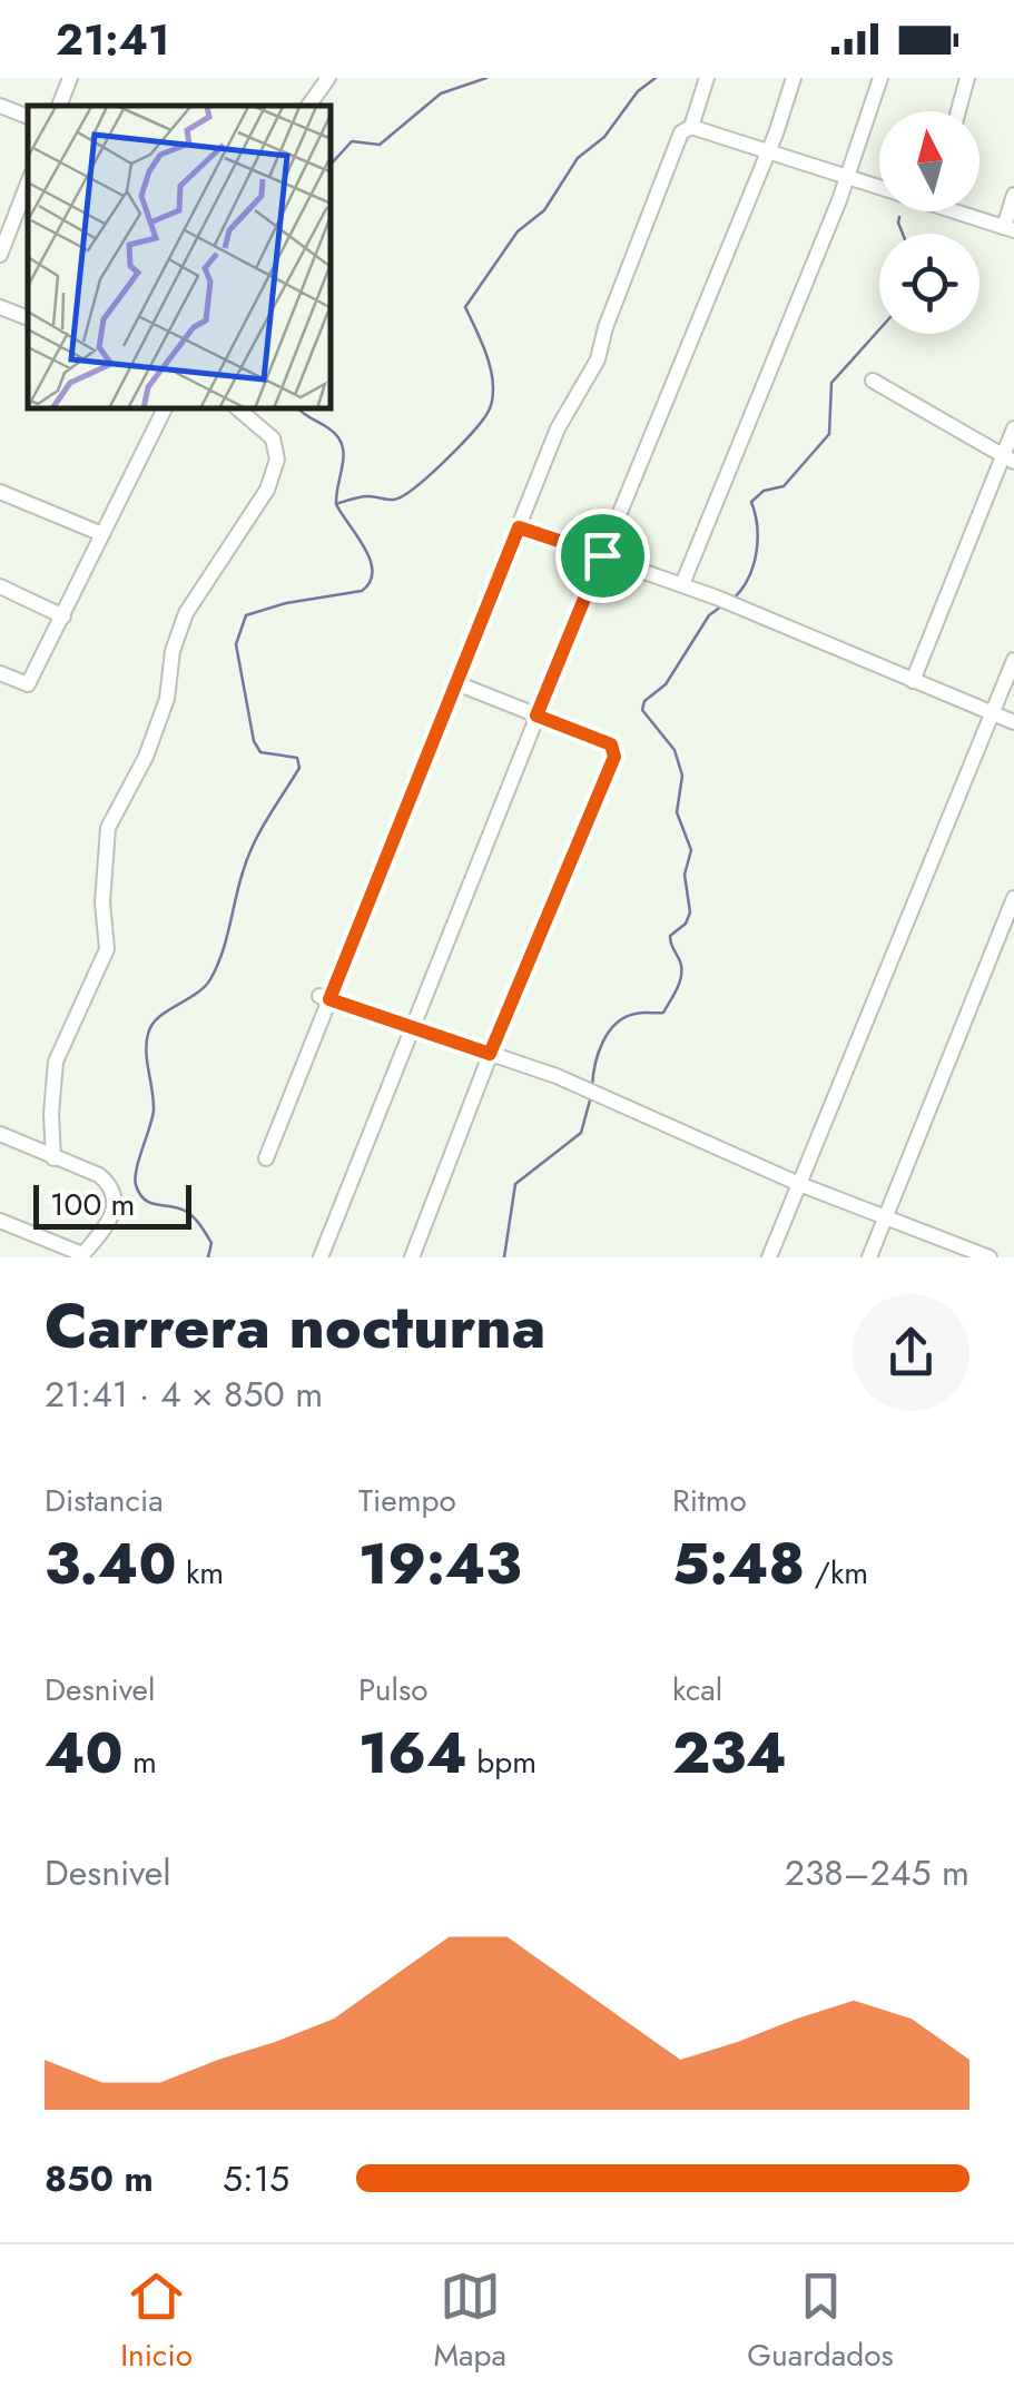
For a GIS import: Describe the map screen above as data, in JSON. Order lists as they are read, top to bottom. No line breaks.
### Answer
{"scale_bar":"100 m","north":"top","page":{"status":"21:41","scale":"100 m","heading":["Carrera nocturna","21:41 · 4 × 850 m"],"stats":[["Distancia","3.40 km"],["Tiempo","19:43"],["Ritmo","5:48 /km"],["Desnivel","40 m"],["Pulso","164 bpm"],["kcal","234"]],"chart":["Desnivel","238–245 m"],"list":[{"name":"850 m","note":"5:15"}],"tabs":["Inicio","Mapa","Guardados"]}}
